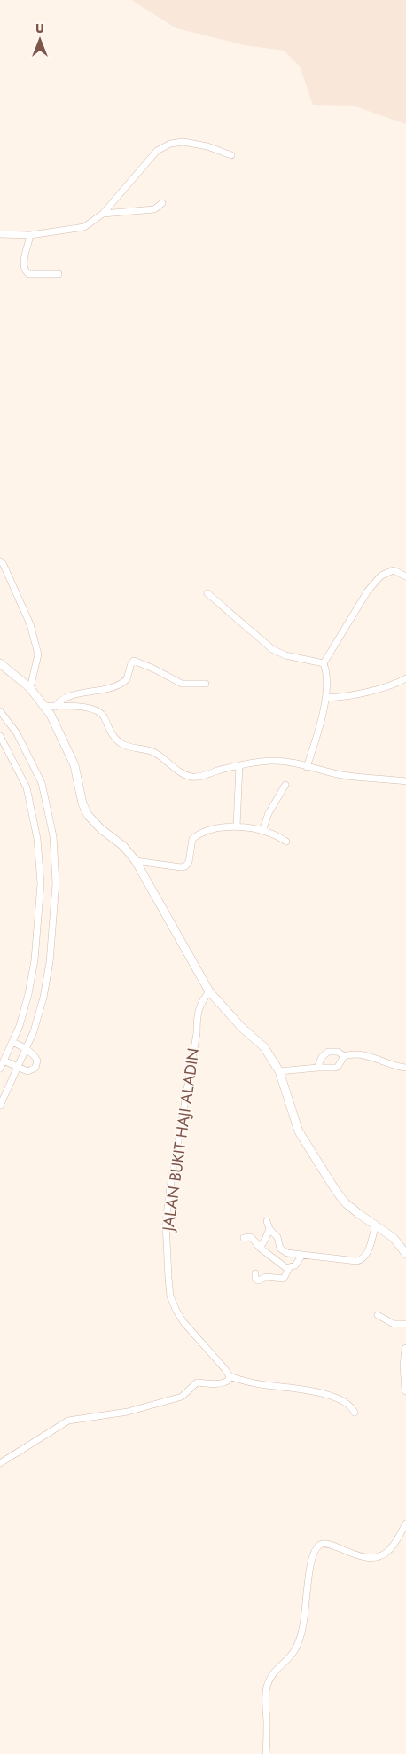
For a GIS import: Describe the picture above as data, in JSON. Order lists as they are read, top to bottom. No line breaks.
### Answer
{"streets":{"street":["JALAN BUKIT HAJI ALADIN"]},"north":"top"}
